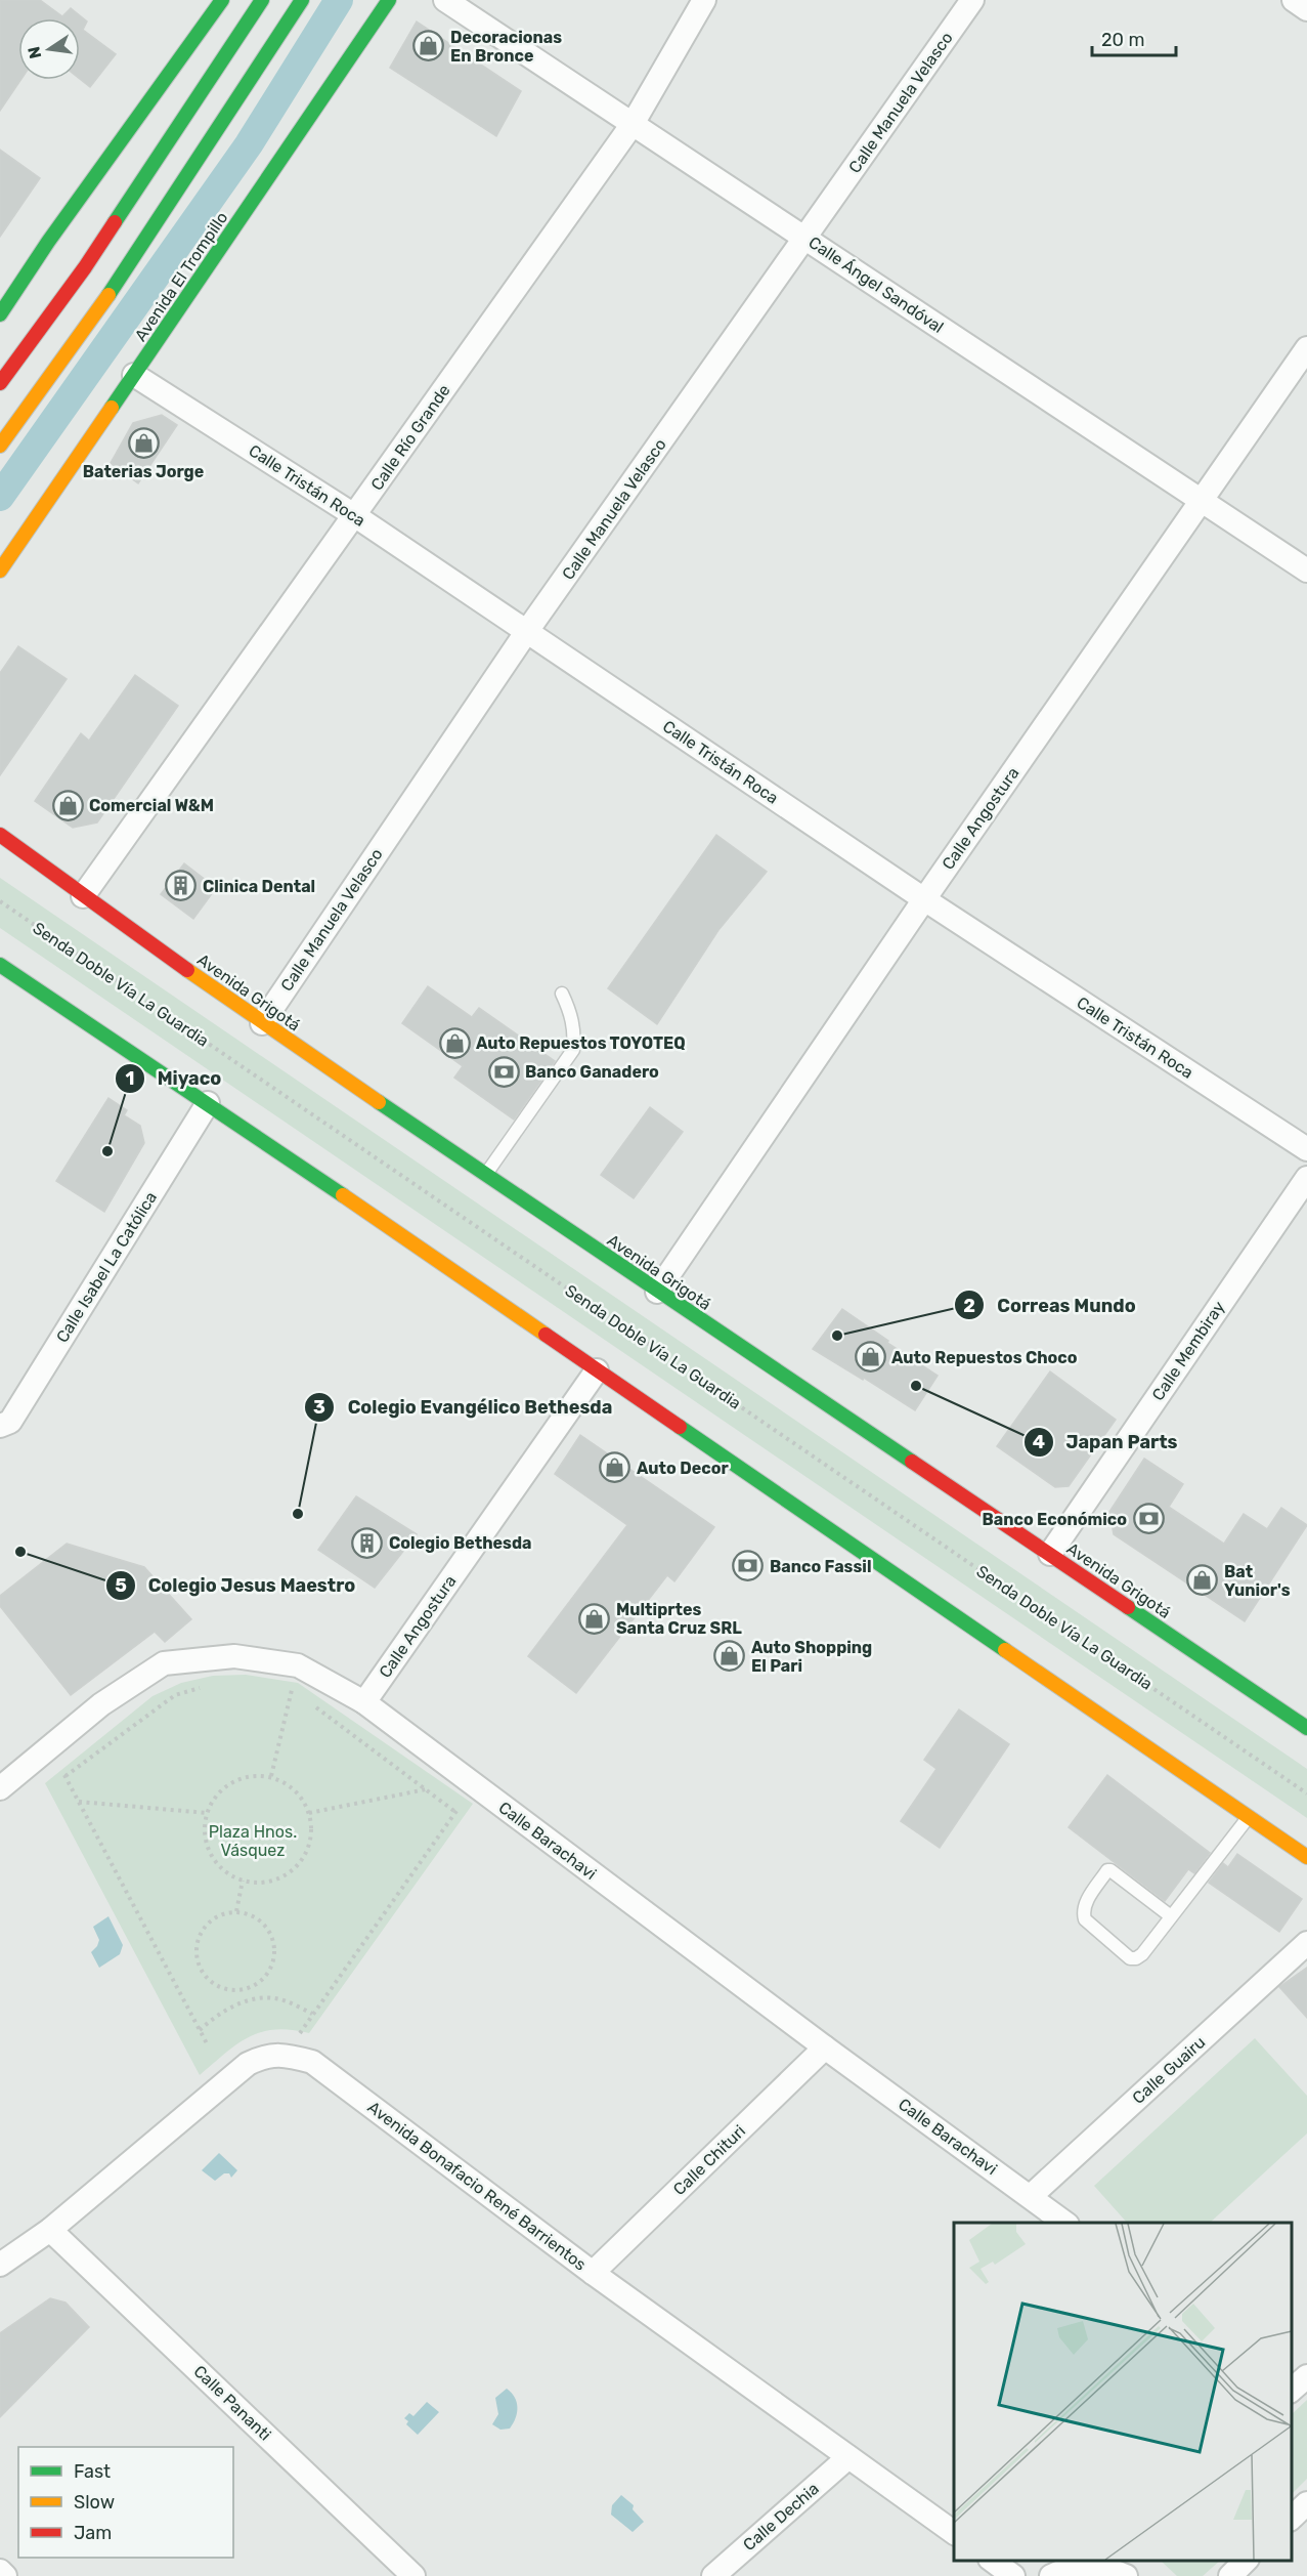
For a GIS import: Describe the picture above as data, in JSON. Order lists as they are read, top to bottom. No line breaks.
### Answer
{"streets":{"main road":["Avenida El Trompillo","Avenida Grigotá"],"street":["Calle Manuela Velasco","Calle Ángel Sandóval","Calle Río Grande","Calle Tristán Roca","Calle Angostura","Calle Isabel La Católica","Calle Membiray","Calle Barachavi","Calle Guairu","Calle Chituri","Avenida Bonafacio René Barrientos","Calle Pananti","Calle Dechia"],"path":["Senda Doble Vía La Guardia"]},"crossings":[["Calle Manuela Velasco","Calle Ángel Sandóval"],["Calle Manuela Velasco","Calle Tristán Roca"],["Calle Manuela Velasco","Avenida Grigotá"],["Avenida El Trompillo","Calle Tristán Roca"],["Calle Ángel Sandóval","Calle Río Grande"],["Calle Ángel Sandóval","Calle Angostura"],["Calle Río Grande","Calle Tristán Roca"],["Calle Río Grande","Avenida Grigotá"],["Calle Tristán Roca","Calle Angostura"],["Calle Angostura","Avenida Grigotá"],["Calle Angostura","Calle Barachavi"],["Avenida Grigotá","Calle Membiray"],["Calle Barachavi","Calle Guairu"],["Calle Barachavi","Calle Chituri"],["Calle Chituri","Avenida Bonafacio René Barrientos"],["Avenida Bonafacio René Barrientos","Calle Pananti"],["Avenida Bonafacio René Barrientos","Calle Dechia"]],"parks":["Plaza Hnos. Vásquez"],"places":{"shop":["Decoracionas En Bronce","Baterias Jorge","Comercial W&M","Auto Repuestos TOYOTEQ","Auto Repuestos Choco","Auto Decor","Bat Yunior's","Multiprtes Santa Cruz SRL","Auto Shopping El Pari"],"building":["Clinica Dental","Colegio Bethesda"],"bank":["Banco Ganadero","Banco Económico","Banco Fassil"],"other":["Miyaco","Correas Mundo","Japan Parts","Colegio Evangélico Bethesda","Colegio Jesus Maestro"]},"legend":["Fast","Slow","Jam"],"scale_bar":"20 m","north":"left"}
